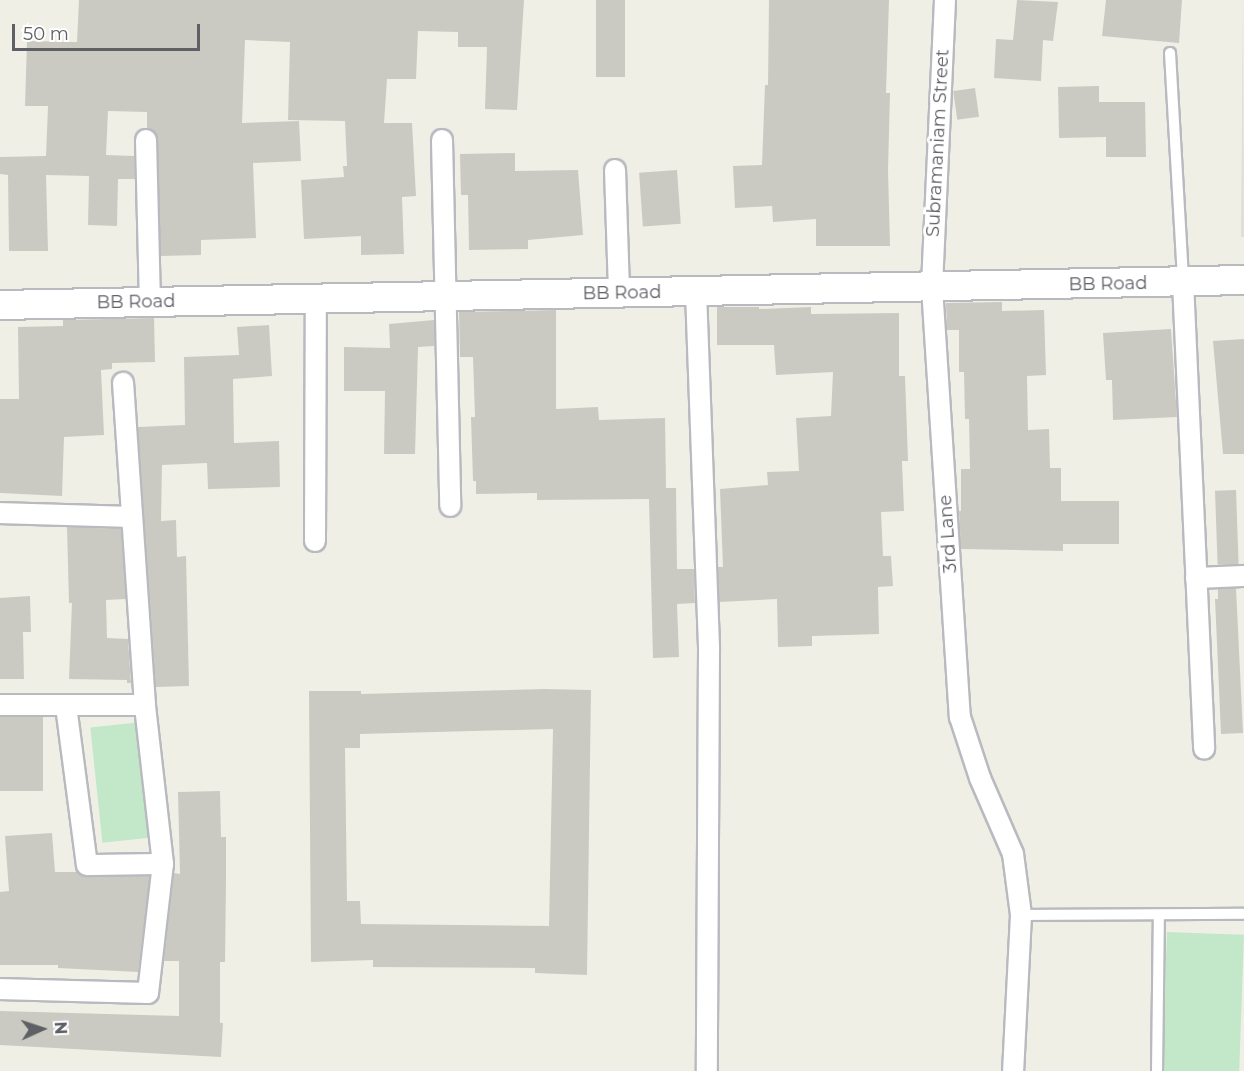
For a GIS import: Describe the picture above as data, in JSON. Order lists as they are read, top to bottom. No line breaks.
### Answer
{"streets":{"street":["Subramaniam Street","BB Road","3rd Lane"]},"crossings":[["Subramaniam Street","BB Road"],["Subramaniam Street","3rd Lane"],["BB Road","3rd Lane"]],"scale_bar":"50 m","north":"right"}
